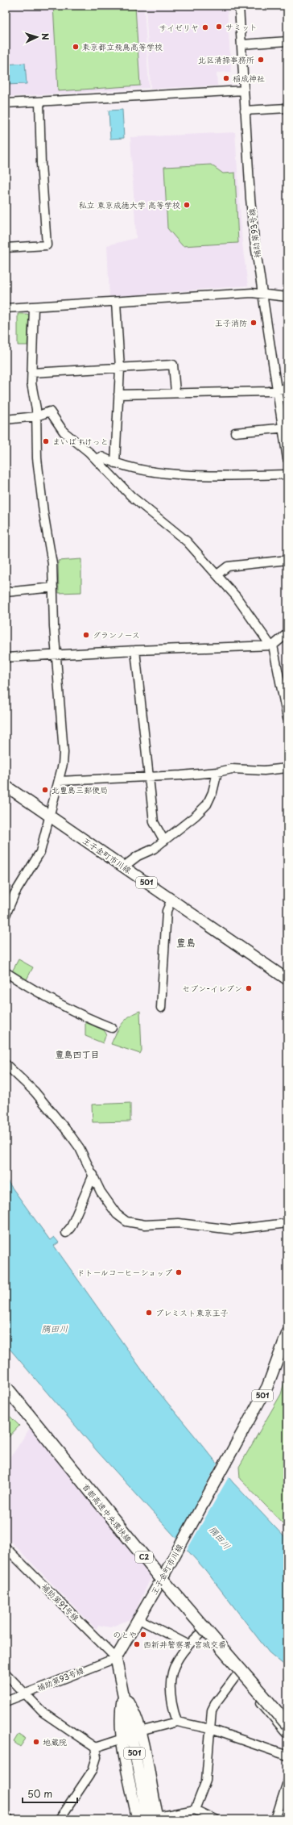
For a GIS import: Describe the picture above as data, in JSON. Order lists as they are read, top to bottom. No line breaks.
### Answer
{"streets":{"highway":["首都高速中央環状線","C2"],"main road":["王子金町市川線","501"],"street":["補助第93号線","補助第91号線"]},"crossings":[["補助第93号線","王子金町市川線"],["補助第93号線","501"],["補助第93号線","補助第91号線"],["王子金町市川線","501"],["王子金町市川線","補助第91号線"],["501","補助第91号線"]],"districts":["豊島","豊島四丁目"],"water":["隅田川"],"places":["サミット","サイゼリヤ","東京都立飛鳥高等学校","北区清掃事務所","稲成神社","私立 東京成徳大学 高等学校","王子消防","まいばすけっと","グランノース","北豊島三郵便局","セブン-イレブン","ドトールコーヒーショップ","プレミスト東京王子","のとや","西新井警察署 宮城交番","地蔵院"],"scale_bar":"50 m","north":"right"}
